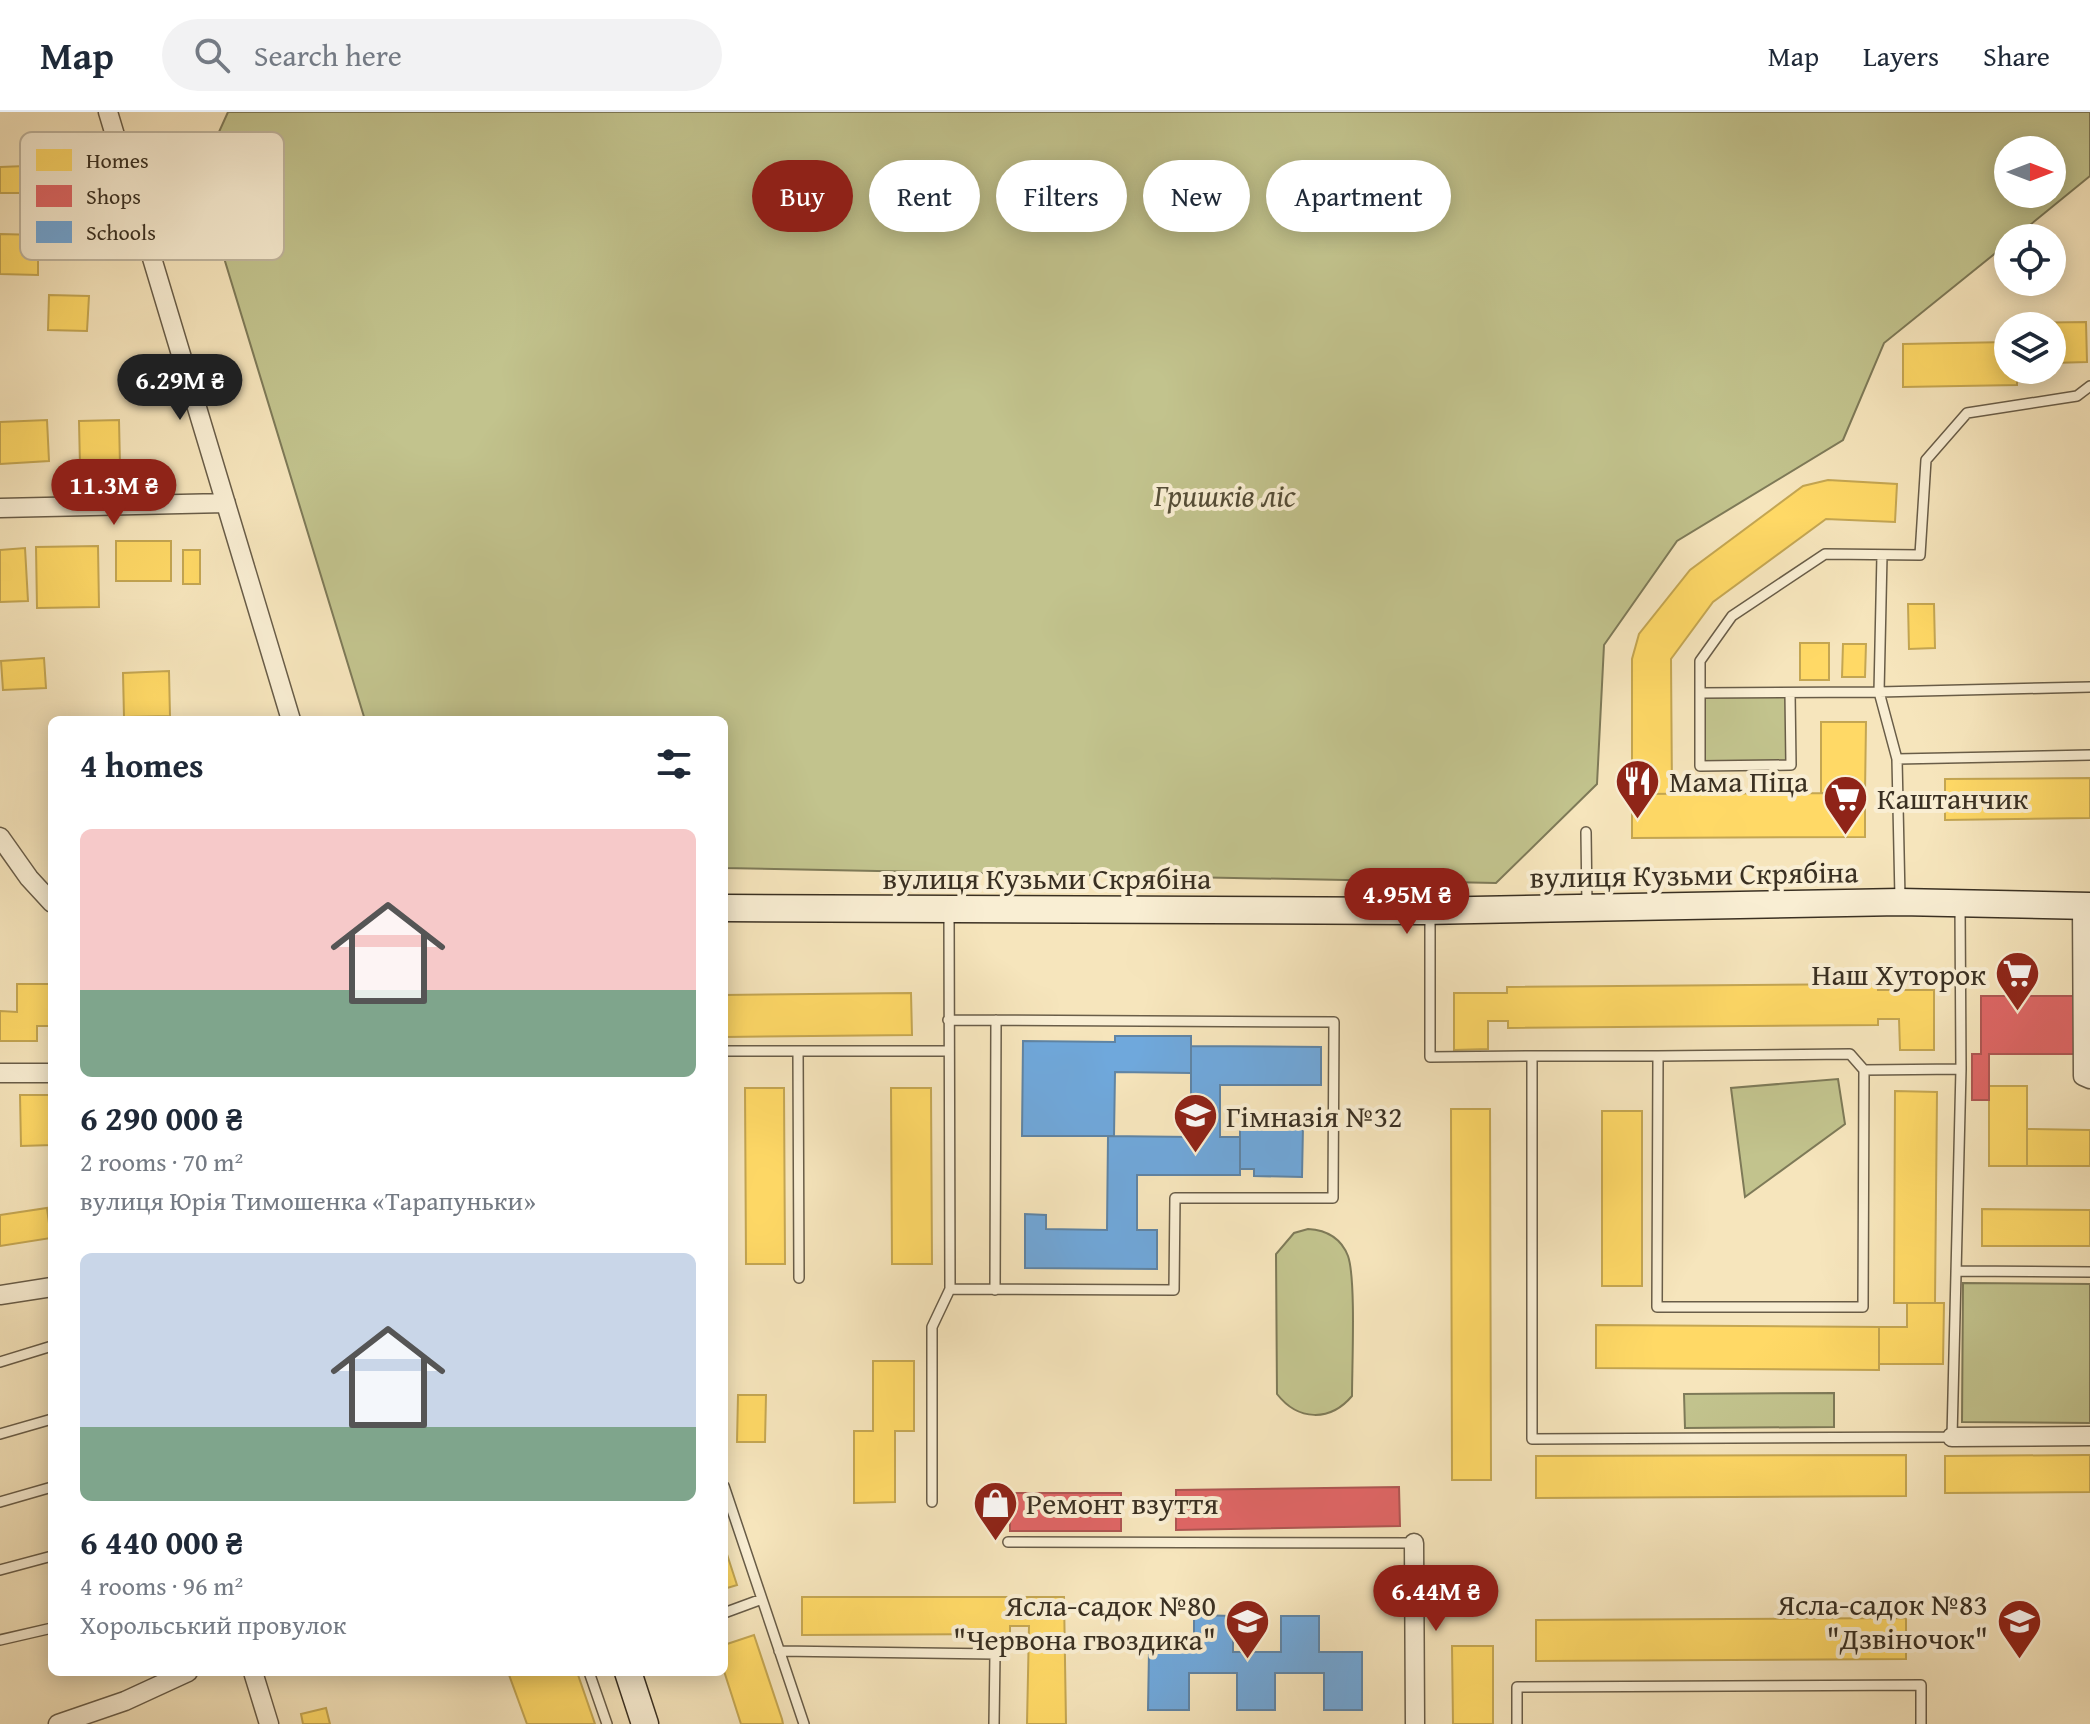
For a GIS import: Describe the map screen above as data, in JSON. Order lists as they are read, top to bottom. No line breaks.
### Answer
{"streets":{"street":["вулиця Кузьми Скрябіна"]},"parks":["Гришків ліс"],"places":{"restaurant":["Мама Піца"],"supermarket":["Каштанчик","Наш Хуторок"],"school or university":["Гімназія №32","Ясла-садок №83 \"Дзвіночок\"","Ясла-садок №80 \"Червона гвоздика\""],"shop":["Ремонт взуття"]},"legend":["Homes","Shops","Schools"],"north":"right","page":{"header":"Map","search":"Search here","nav":["Map","Layers","Share"],"chip":["Buy","Rent","Filters","New","Apartment"],"price":["6.29M ₴","11.3M ₴","4.95M ₴","6.44M ₴"],"heading":"4 homes","list":[{"name":"6 290 000 ₴","note":"2 rooms · 70 m² · вулиця Юрія Тимошенка «Тарапуньки»"},{"name":"6 440 000 ₴","note":"4 rooms · 96 m² · Хорольський провулок"}]}}
